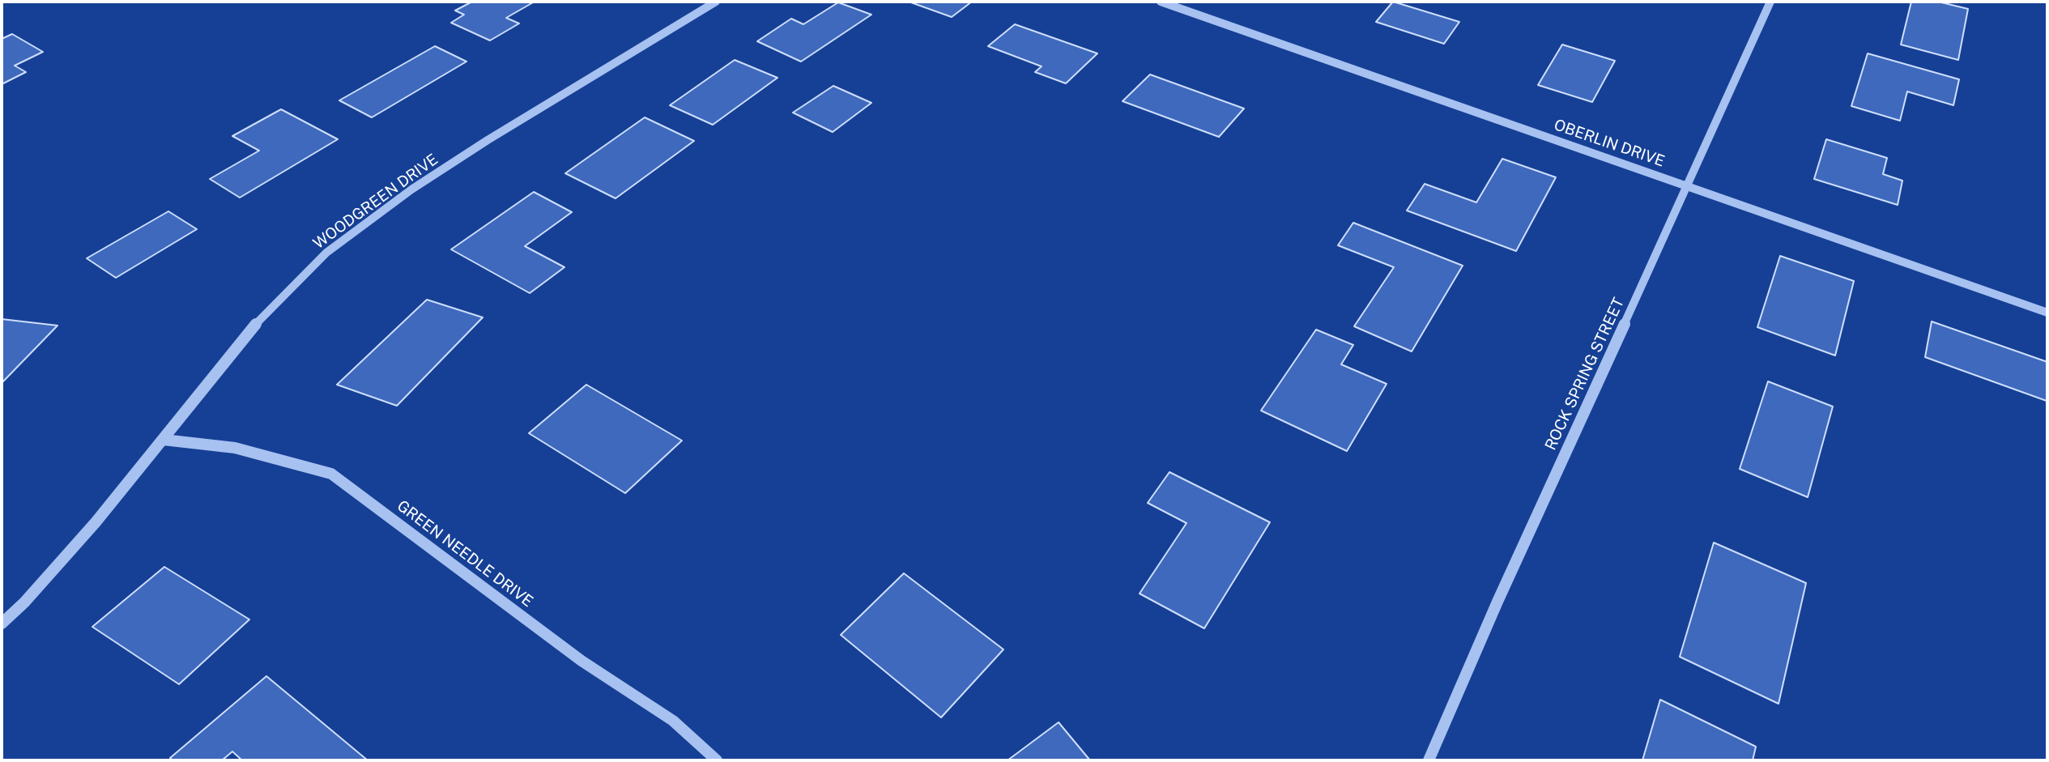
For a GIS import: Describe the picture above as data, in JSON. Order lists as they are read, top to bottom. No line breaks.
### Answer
{"streets":{"street":["OBERLIN DRIVE","WOODGREEN DRIVE","ROCK SPRING STREET","GREEN NEEDLE DRIVE"]},"crossings":[["OBERLIN DRIVE","ROCK SPRING STREET"],["WOODGREEN DRIVE","GREEN NEEDLE DRIVE"]]}
